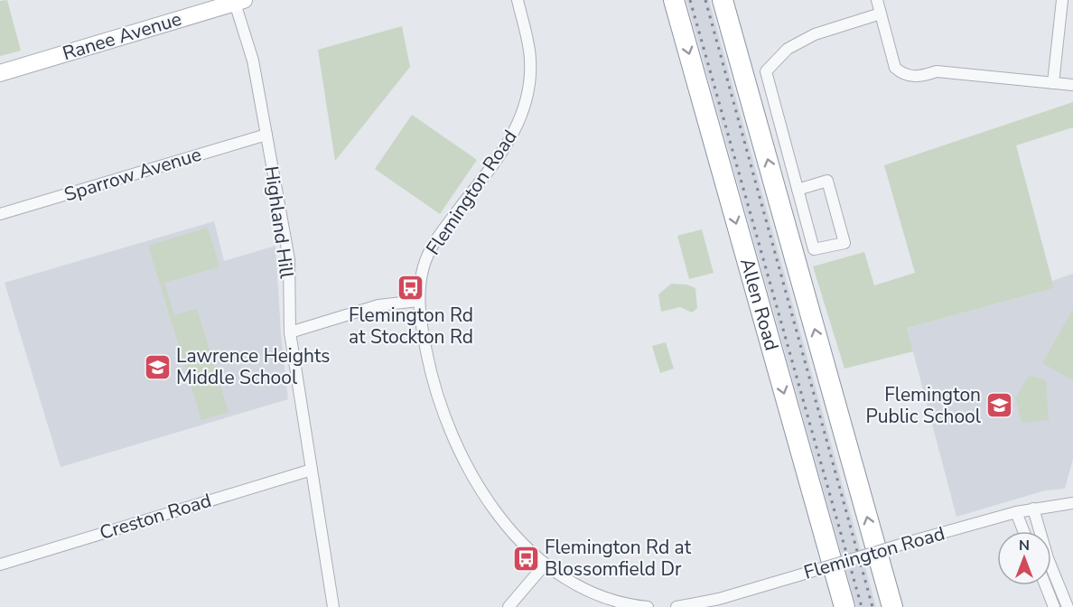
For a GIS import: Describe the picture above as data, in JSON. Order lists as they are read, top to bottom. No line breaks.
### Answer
{"streets":{"highway":["Allen Road"],"street":["Ranee Avenue","Sparrow Avenue","Flemington Road","Highland Hill","Creston Road"]},"crossings":[["Ranee Avenue","Highland Hill"],["Sparrow Avenue","Highland Hill"],["Highland Hill","Creston Road"]],"places":{"bus stop":["Flemington Rd at Stockton Rd","Flemington Rd at Blossomfield Dr"],"school or university":["Lawrence Heights Middle School","Flemington Public School"]},"north":"top"}
